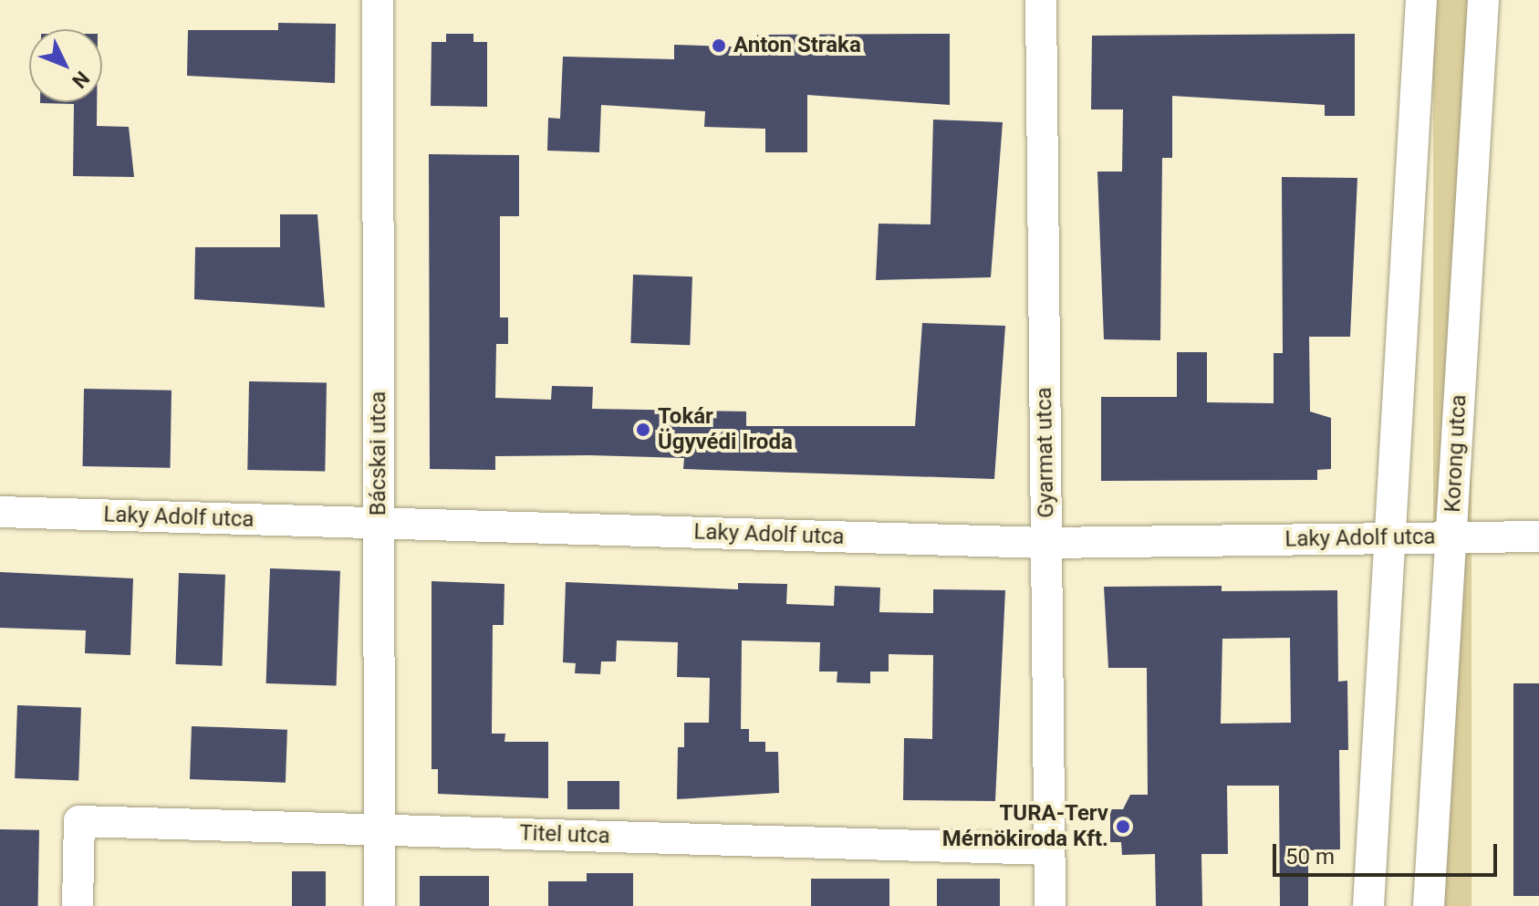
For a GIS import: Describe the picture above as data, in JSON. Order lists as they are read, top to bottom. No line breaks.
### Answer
{"streets":{"street":["Gyarmat utca","Bácskai utca","Korong utca","Laky Adolf utca","Titel utca"]},"crossings":[["Gyarmat utca","Laky Adolf utca"],["Gyarmat utca","Titel utca"],["Bácskai utca","Laky Adolf utca"],["Bácskai utca","Titel utca"],["Korong utca","Laky Adolf utca"]],"places":["Anton Straka","Tokár Ügyvédi Iroda","TURA-Terv Mérnökiroda Kft."],"scale_bar":"50 m","north":"bottom right"}
